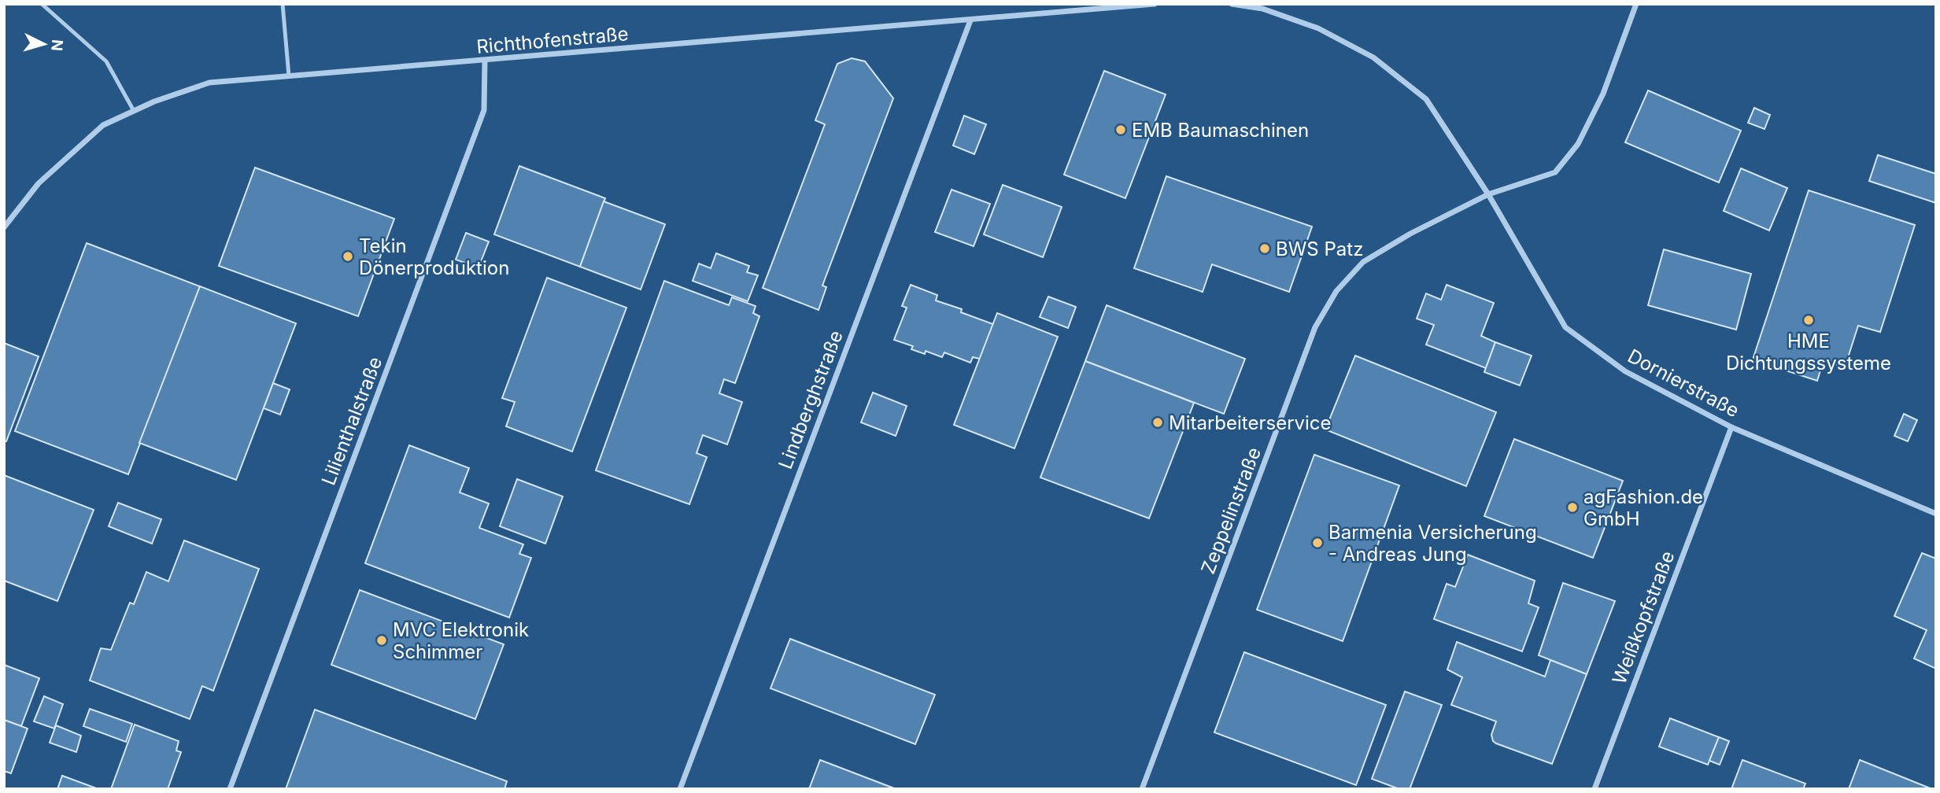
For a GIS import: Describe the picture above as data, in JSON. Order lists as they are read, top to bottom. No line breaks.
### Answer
{"streets":{"street":["Richthofenstraße","Dornierstraße","Lindberghstraße","Lilienthalstraße","Zeppelinstraße","Weißkopfstraße"]},"crossings":[["Richthofenstraße","Lindberghstraße"],["Richthofenstraße","Lilienthalstraße"],["Dornierstraße","Zeppelinstraße"],["Dornierstraße","Weißkopfstraße"]],"places":["EMB Baumaschinen","BWS Patz","Tekin Dönerproduktion","HME Dichtungssysteme","Mitarbeiterservice","agFashion.de GmbH","Barmenia Versicherung - Andreas Jung","MVC Elektronik Schimmer"],"north":"right"}
